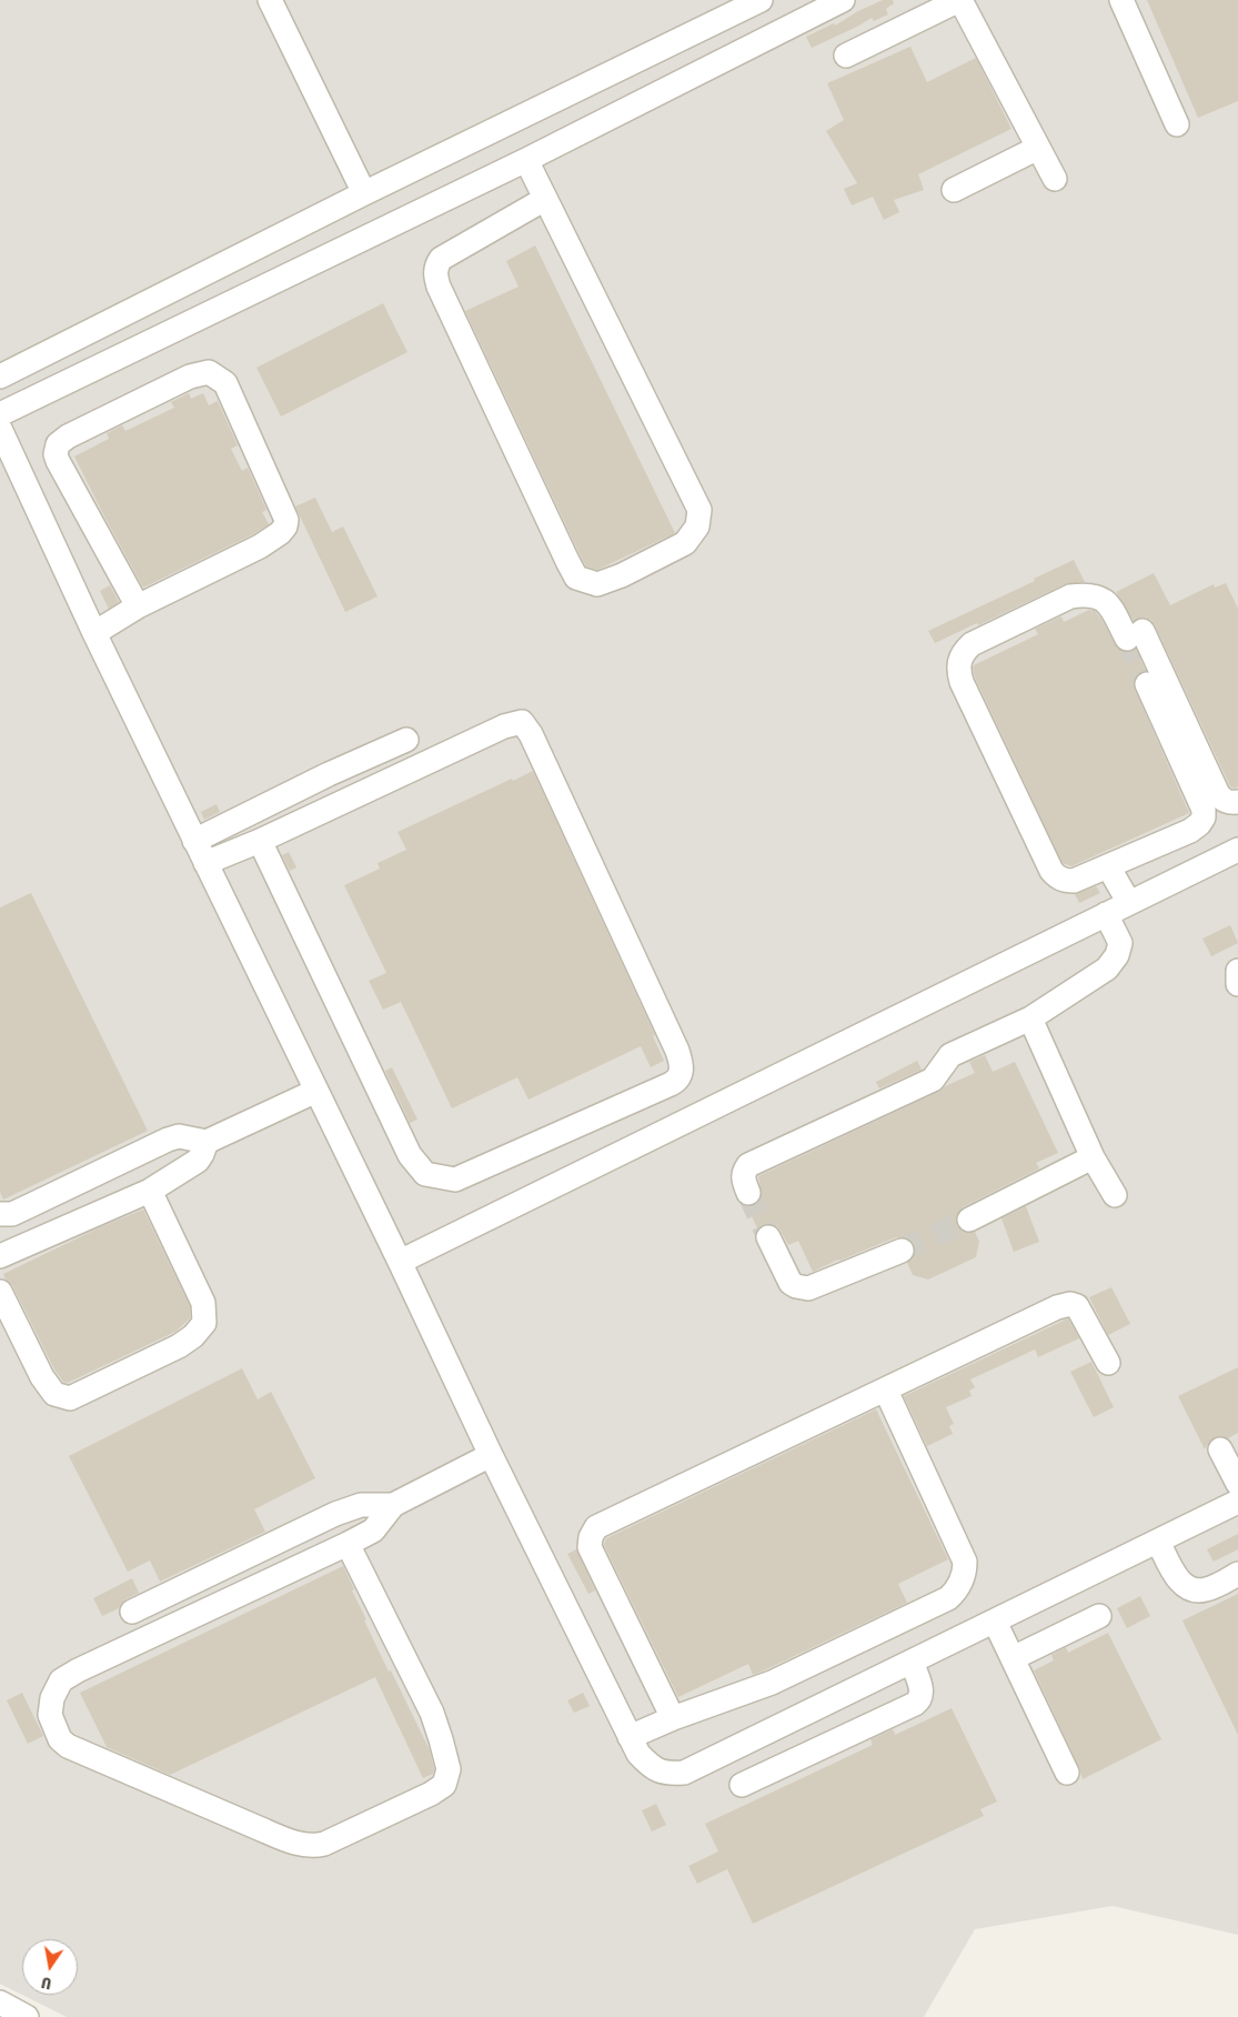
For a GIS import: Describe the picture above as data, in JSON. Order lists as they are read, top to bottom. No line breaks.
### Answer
{"north":"bottom"}
